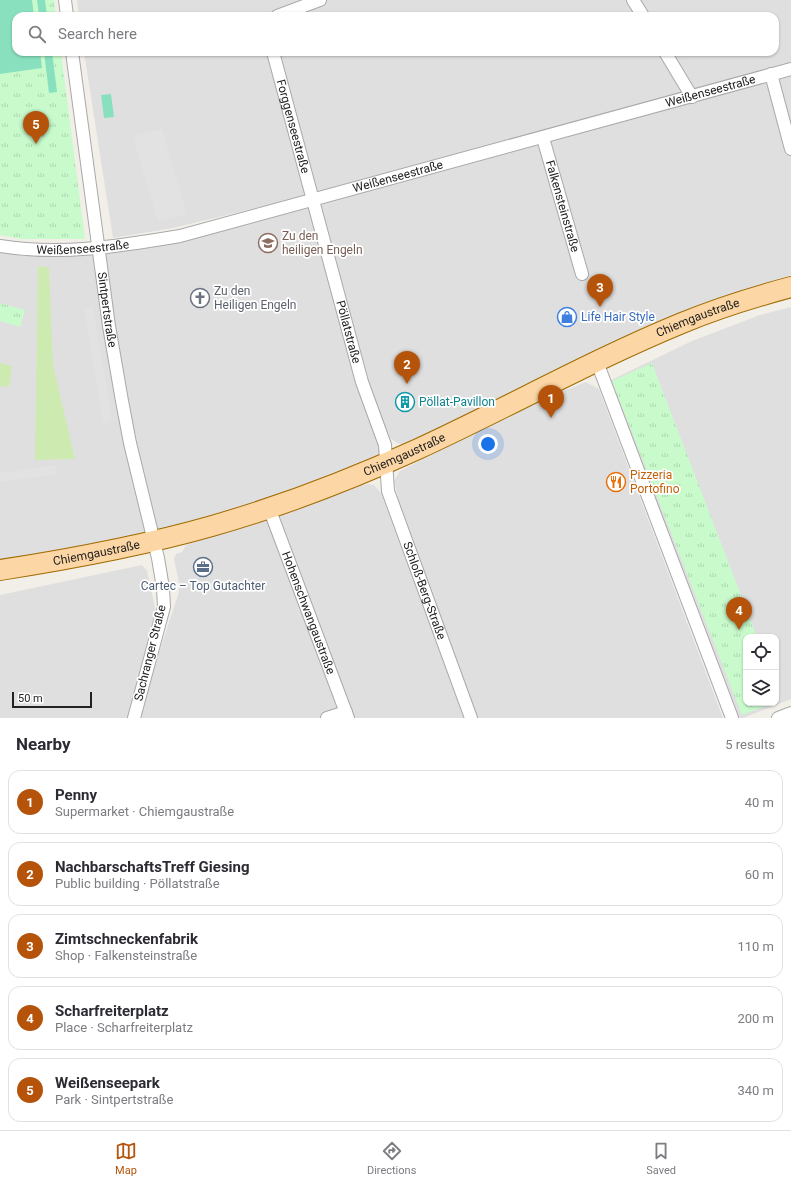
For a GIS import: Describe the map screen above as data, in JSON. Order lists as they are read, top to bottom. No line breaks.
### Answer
{"streets":{"main road":["Chiemgaustraße"],"street":["Weißenseestraße","Forggenseestraße","Falkensteinstraße","Sintpertstraße","Pöllatstraße","Schloß-Berg-Straße","Hohenschwangaustraße","Sachranger Straße"]},"crossings":[["Weißenseestraße","Forggenseestraße"],["Weißenseestraße","Falkensteinstraße"],["Weißenseestraße","Sintpertstraße"],["Weißenseestraße","Pöllatstraße"],["Forggenseestraße","Pöllatstraße"],["Sintpertstraße","Chiemgaustraße"],["Sintpertstraße","Sachranger Straße"],["Chiemgaustraße","Pöllatstraße"],["Chiemgaustraße","Schloß-Berg-Straße"],["Chiemgaustraße","Hohenschwangaustraße"],["Chiemgaustraße","Sachranger Straße"],["Pöllatstraße","Schloß-Berg-Straße"]],"places":{"school or university":["Zu den heiligen Engeln"],"church":["Zu den Heiligen Engeln"],"shop":["Life Hair Style"],"building":["Pöllat-Pavillon"],"restaurant":["Pizzeria Portofino"],"office":["Cartec – Top Gutachter"]},"scale_bar":"50 m","page":{"search":"Search here","pins":["5","3","2","1","4"],"scale":"50 m","heading":["Nearby","5 results"],"list":[{"mark":"1","name":"Penny","note":"Supermarket · Chiemgaustraße","value":"40 m"},{"mark":"2","name":"NachbarschaftsTreff Giesing","note":"Public building · Pöllatstraße","value":"60 m"},{"mark":"3","name":"Zimtschneckenfabrik","note":"Shop · Falkensteinstraße","value":"110 m"},{"mark":"4","name":"Scharfreiterplatz","note":"Place · Scharfreiterplatz","value":"200 m"},{"mark":"5","name":"Weißenseepark","note":"Park · Sintpertstraße","value":"340 m"}],"nav":["Map","Directions","Saved"]}}
